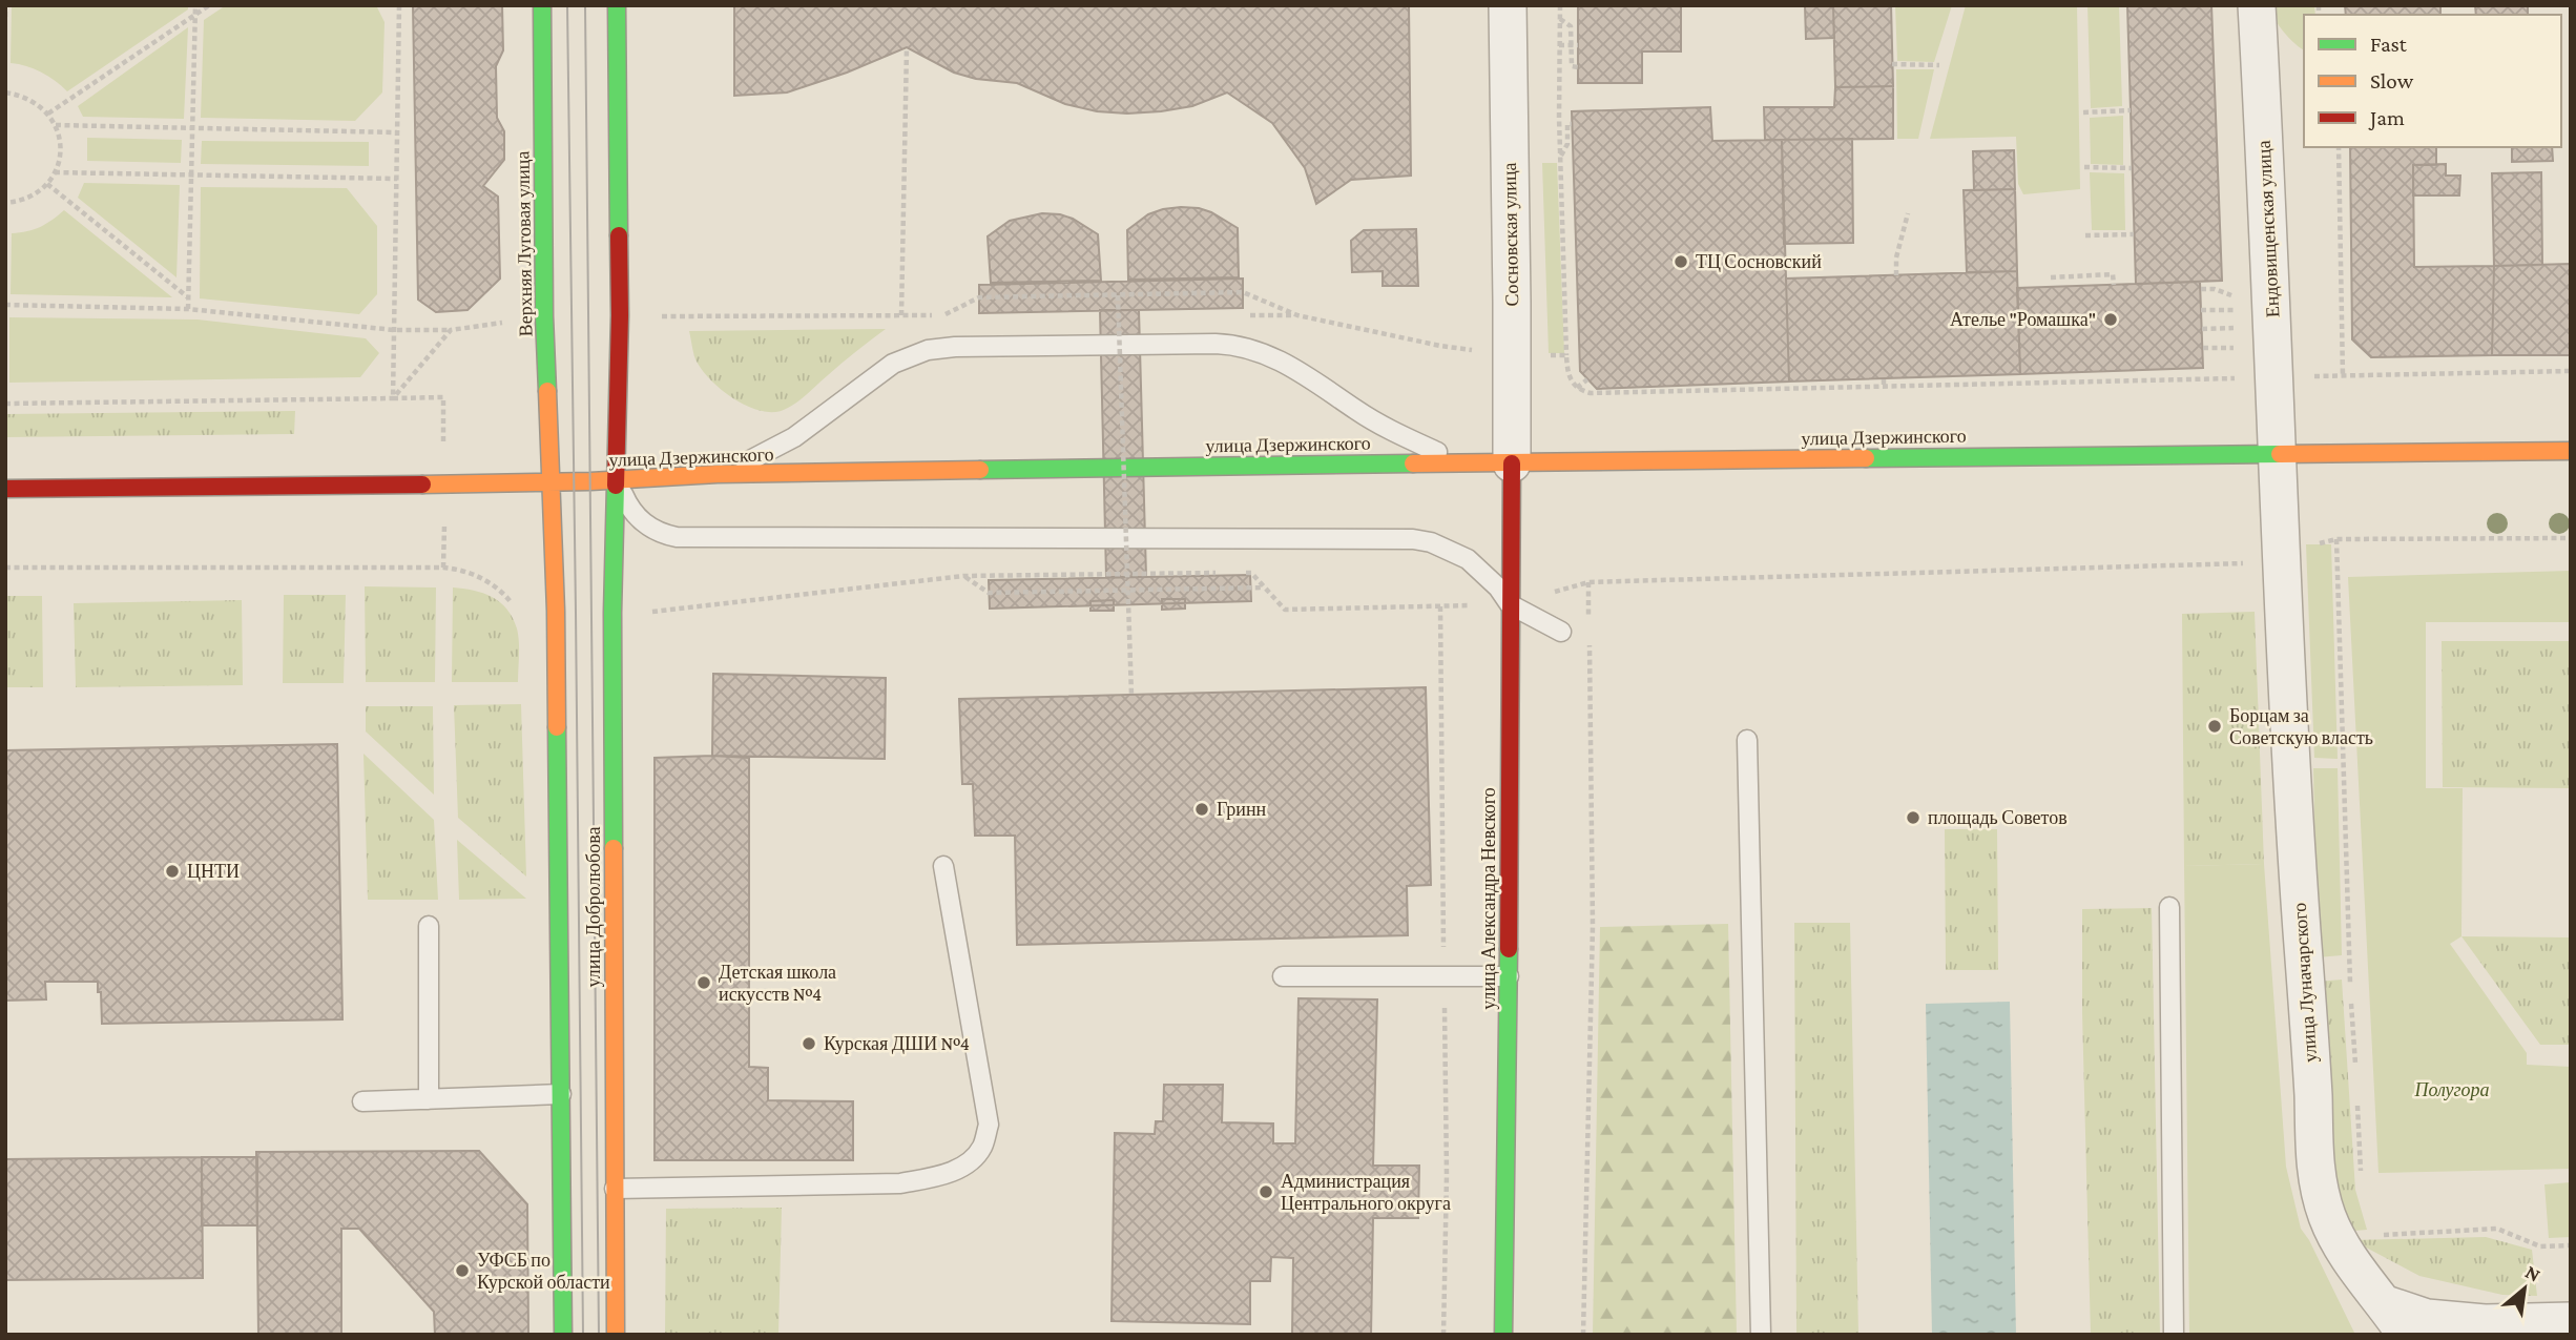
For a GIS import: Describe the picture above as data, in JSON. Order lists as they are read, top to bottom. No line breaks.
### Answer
{"streets":{"main road":["Верхняя Луговая улица","улица Дзержинского","улица Александра Невского","улица Добролюбова"],"street":["Ендовищенская улица","Сосновская улица","улица Луначарского"]},"crossings":[["Ендовищенская улица","улица Дзержинского"],["Ендовищенская улица","улица Луначарского"],["Сосновская улица","улица Дзержинского"],["Сосновская улица","улица Александра Невского"],["Верхняя Луговая улица","улица Дзержинского"],["Верхняя Луговая улица","улица Добролюбова"],["улица Дзержинского","улица Александра Невского"],["улица Дзержинского","улица Добролюбова"],["улица Дзержинского","улица Луначарского"]],"parks":["Полугора"],"places":["ТЦ Сосновский","Ателье \"Ромашка\"","Борцам за Советскую власть","Гринн","площадь Советов","ЦНТИ","Детская школа искусств №4","Курская ДШИ №4","Администрация Центрального округа","УФСБ по Курской области"],"legend":["Fast","Slow","Jam"],"north":"top right"}
